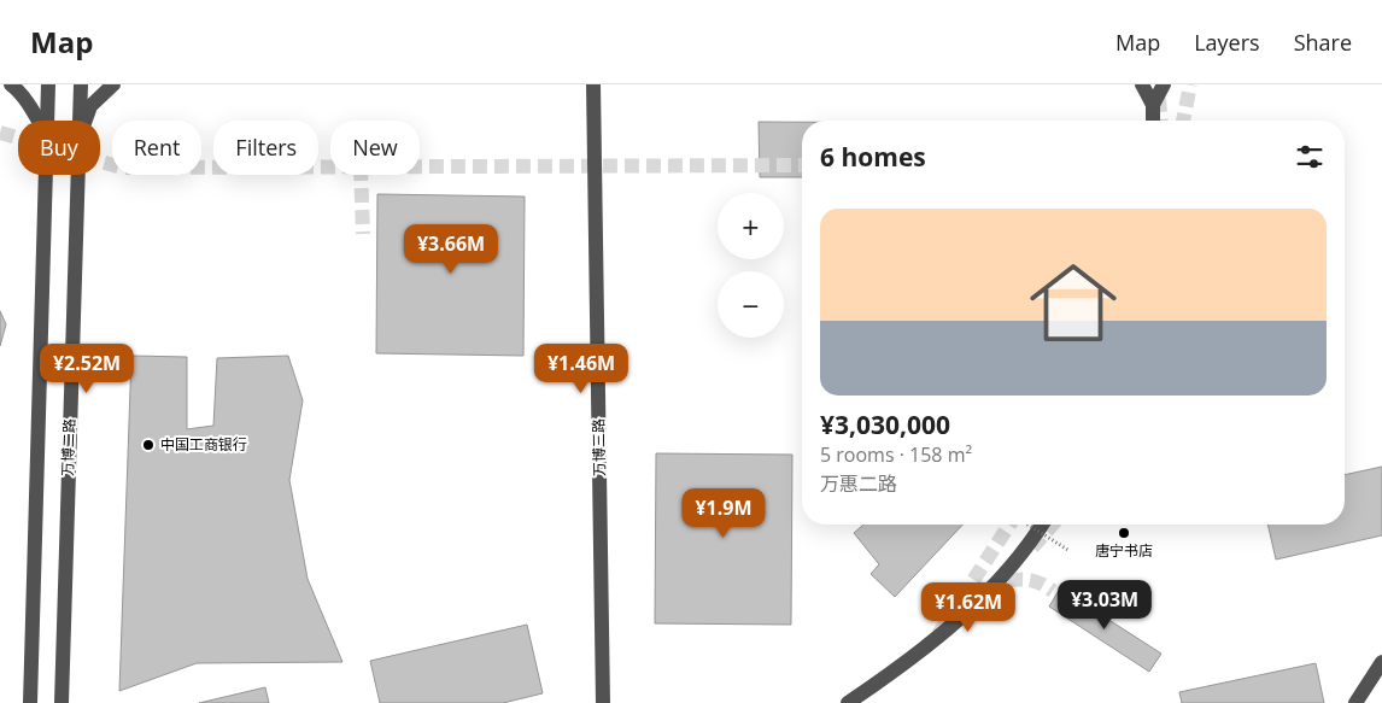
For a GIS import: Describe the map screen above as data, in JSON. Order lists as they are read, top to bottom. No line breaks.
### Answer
{"streets":{"street":["万博二路","万博三路"]},"places":["中国工商银行","唐宁书店"],"page":{"header":"Map","nav":["Map","Layers","Share"],"chip":["Buy","Rent","Filters","New"],"heading":"6 homes","map_buttons":["+","−"],"list":[{"name":"¥3,030,000","note":"5 rooms · 158 m² · 万惠二路"}],"price":["¥3.66M","¥2.52M","¥1.46M","¥1.9M","¥3.03M","¥1.62M"]}}
